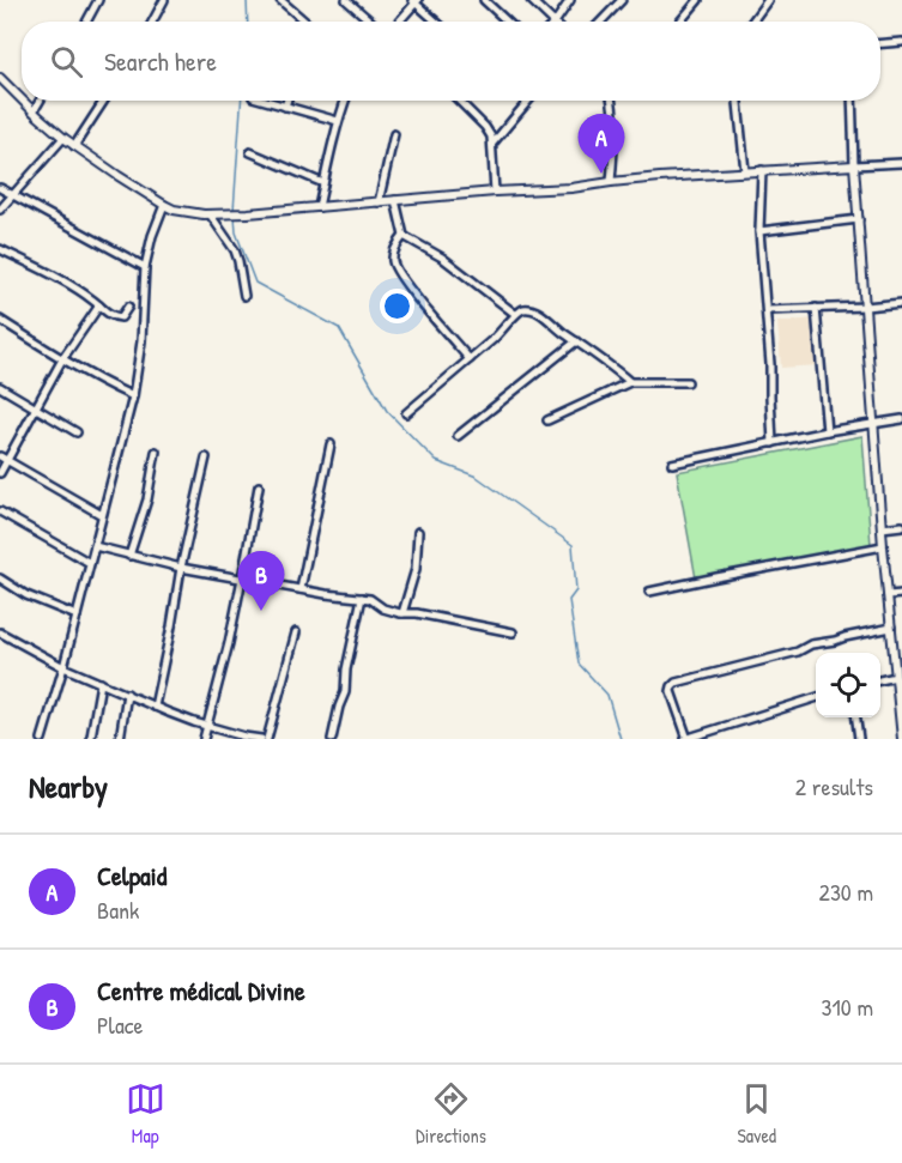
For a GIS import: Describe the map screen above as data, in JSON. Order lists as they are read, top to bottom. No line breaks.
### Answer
{"page":{"search":"Search here","pins":["A","B"],"heading":["Nearby","2 results"],"list":[{"mark":"A","name":"Celpaid","note":"Bank","value":"230 m"},{"mark":"B","name":"Centre médical Divine","note":"Place","value":"310 m"}],"nav":["Map","Directions","Saved"]}}
